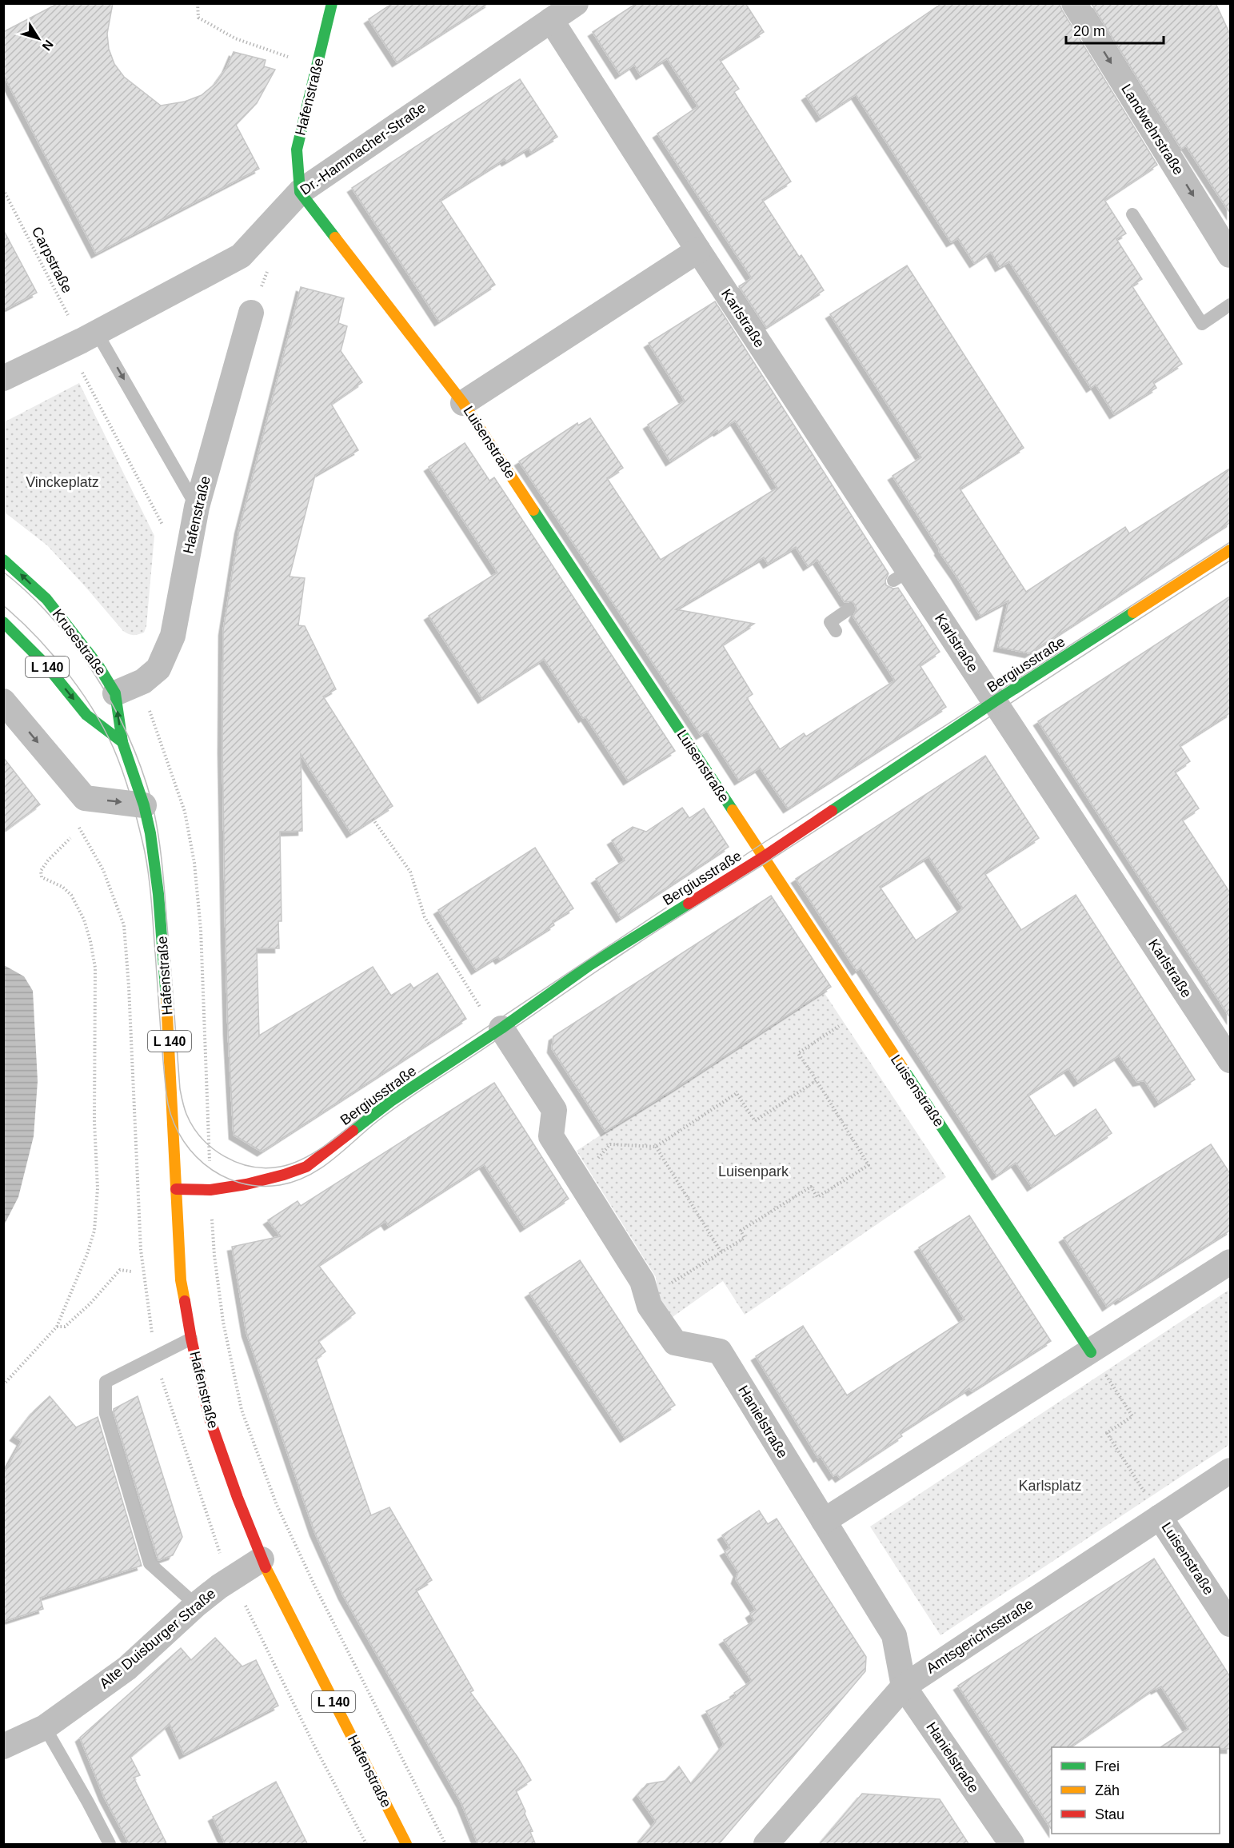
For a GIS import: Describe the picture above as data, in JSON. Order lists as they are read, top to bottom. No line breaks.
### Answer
{"streets":{"street":["Hafenstraße","Landwehrstraße","Dr.-Hammacher-Straße","Karlstraße","Luisenstraße","Krusestraße","Bergiusstraße","L 140","Hanielstraße","Amtsgerichtsstraße","Alte Duisburger Straße"],"path":["Carpstraße"]},"crossings":[["Hafenstraße","Dr.-Hammacher-Straße"],["Hafenstraße","Luisenstraße"],["Hafenstraße","Krusestraße"],["Hafenstraße","Bergiusstraße"],["Hafenstraße","Alte Duisburger Straße"],["Dr.-Hammacher-Straße","Carpstraße"],["Dr.-Hammacher-Straße","Karlstraße"],["Dr.-Hammacher-Straße","Luisenstraße"],["Karlstraße","Bergiusstraße"],["Luisenstraße","Bergiusstraße"],["Luisenstraße","Amtsgerichtsstraße"],["Krusestraße","L 140"],["Bergiusstraße","Hanielstraße"],["Hanielstraße","Amtsgerichtsstraße"]],"one_way":["Landwehrstraße"],"parks":["Vinckeplatz","Luisenpark","Karlsplatz"],"legend":["Frei","Zäh","Stau"],"scale_bar":"20 m","north":"bottom right"}
